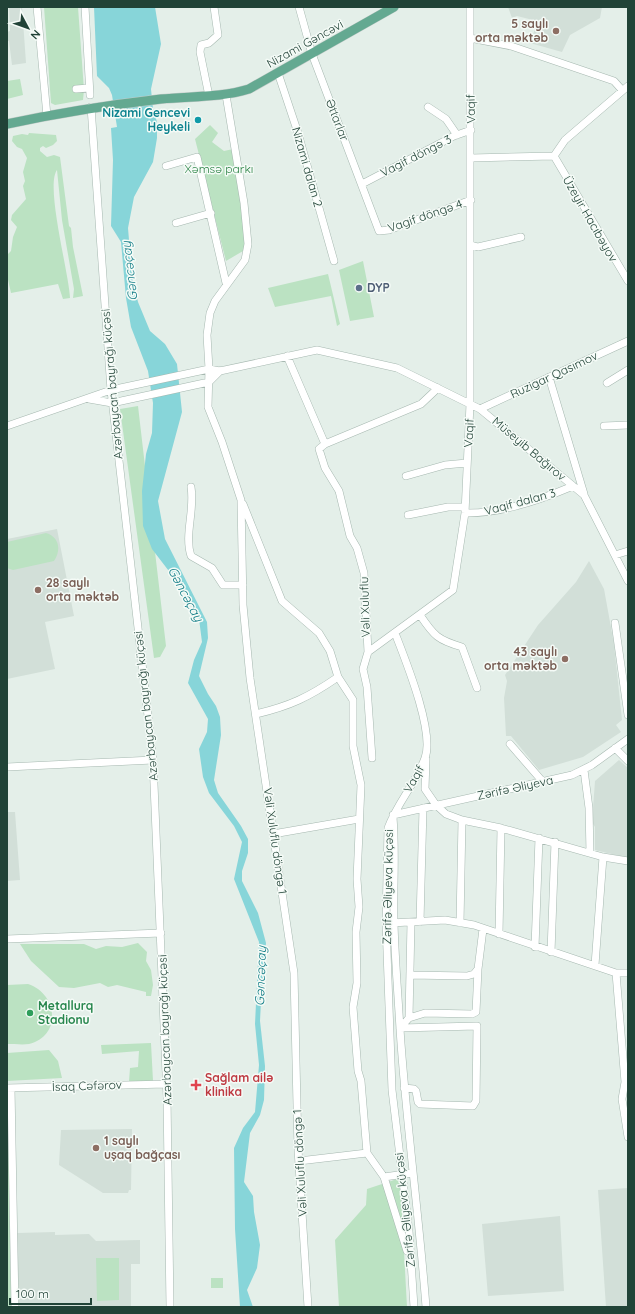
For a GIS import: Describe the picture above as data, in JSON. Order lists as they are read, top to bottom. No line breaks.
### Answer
{"streets":{"main road":["Nizami Gəncəvi"],"street":["Vaqif","Əttarlar","Vagif döngə 3","Nizami dalan 2","Vagif döngə 4","Üzeyir Hacıbəyov","Ruzigar Qasımov","Azərbaycan bayrağı küçəsi","Müseyib Bağırov","Vaqif dalan 3","Vəli Xuluflu","Zərifə Əliyeva","Vəli Xuluflu döngə 1","Zərifə Əliyeva küçəsi","İsaq Cəfərov"]},"crossings":[["Nizami Gəncəvi","Əttarlar"],["Nizami Gəncəvi","Nizami dalan 2"],["Vaqif","Vagif döngə 3"],["Vaqif","Vagif döngə 4"],["Vaqif","Müseyib Bağırov"],["Vaqif","Vaqif dalan 3"],["Vaqif","Vəli Xuluflu"],["Vaqif","Zərifə Əliyeva"],["Vaqif","Zərifə Əliyeva küçəsi"],["Əttarlar","Vagif döngə 3"],["Əttarlar","Vagif döngə 4"],["Ruzigar Qasımov","Müseyib Bağırov"],["Azərbaycan bayrağı küçəsi","Müseyib Bağırov"],["Azərbaycan bayrağı küçəsi","İsaq Cəfərov"],["Müseyib Bağırov","Vaqif dalan 3"],["Zərifə Əliyeva","Zərifə Əliyeva küçəsi"]],"water":["Gəncəçay"],"parks":["Xəmsə parkı"],"places":{"other":["5 saylı orta məktəb","Nizami Gencevi Heykeli","DYP","28 saylı orta məktəb","43 saylı orta məktəb","Metallurq Stadionu","1 saylı uşaq bağçası"],"health":["Sağlam ailə klinika"]},"scale_bar":"100 m","north":"bottom right"}
